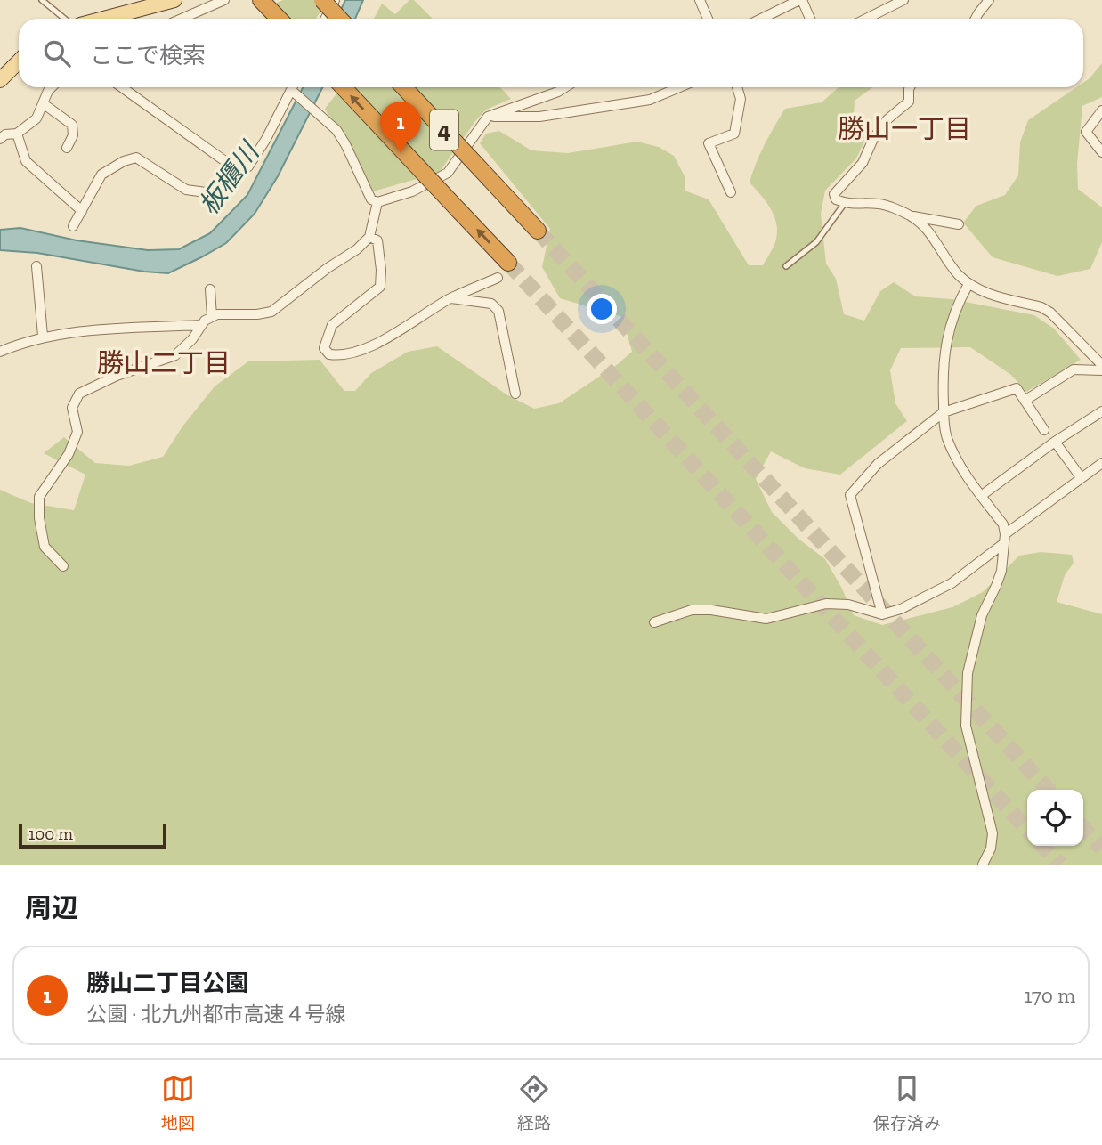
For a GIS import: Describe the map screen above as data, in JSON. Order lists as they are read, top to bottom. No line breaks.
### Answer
{"streets":{"highway":["4"]},"districts":["勝山一丁目","勝山二丁目"],"water":["板櫃川"],"scale_bar":"100 m","page":{"search":"ここで検索","pins":"1","scale":"100 m","heading":"周辺","list":[{"mark":"1","name":"勝山二丁目公園","note":"公園 · 北九州都市高速４号線","value":"170 m"}],"nav":["地図","経路","保存済み"]}}
